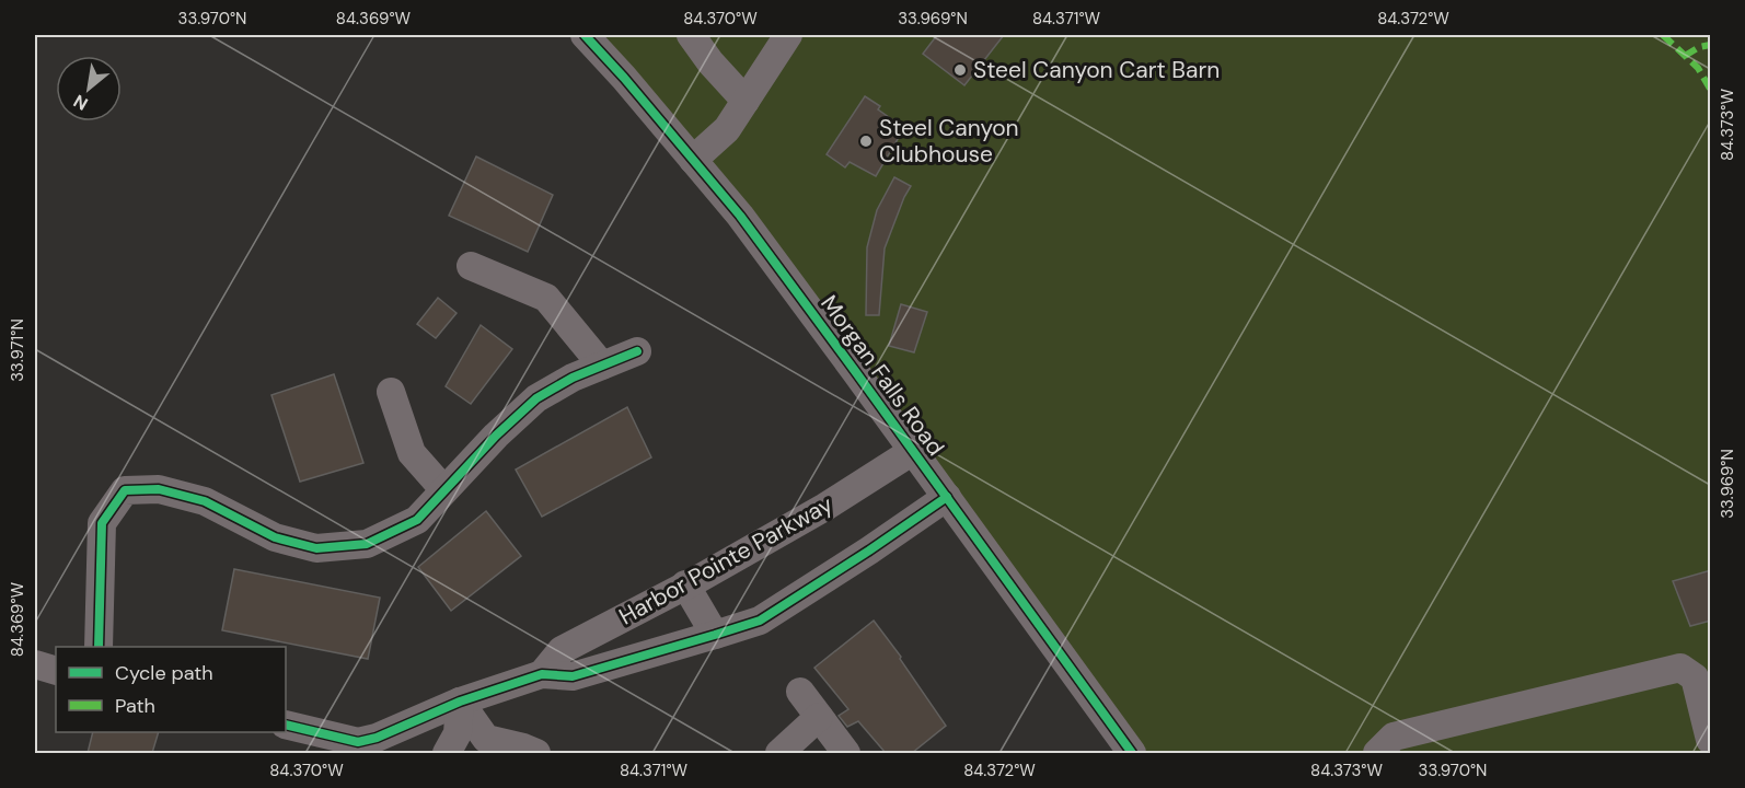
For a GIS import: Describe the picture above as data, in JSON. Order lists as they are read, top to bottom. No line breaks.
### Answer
{"streets":{"street":["Morgan Falls Road","Harbor Pointe Parkway"]},"crossings":[["Morgan Falls Road","Harbor Pointe Parkway"]],"places":["Steel Canyon Cart Barn","Steel Canyon Clubhouse"],"legend":["Cycle path","Path"],"north":"bottom left","coordinates":["33.970°N","84.369°W","84.370°W","33.969°N","84.371°W","84.372°W","84.373°W","33.971°N"]}
